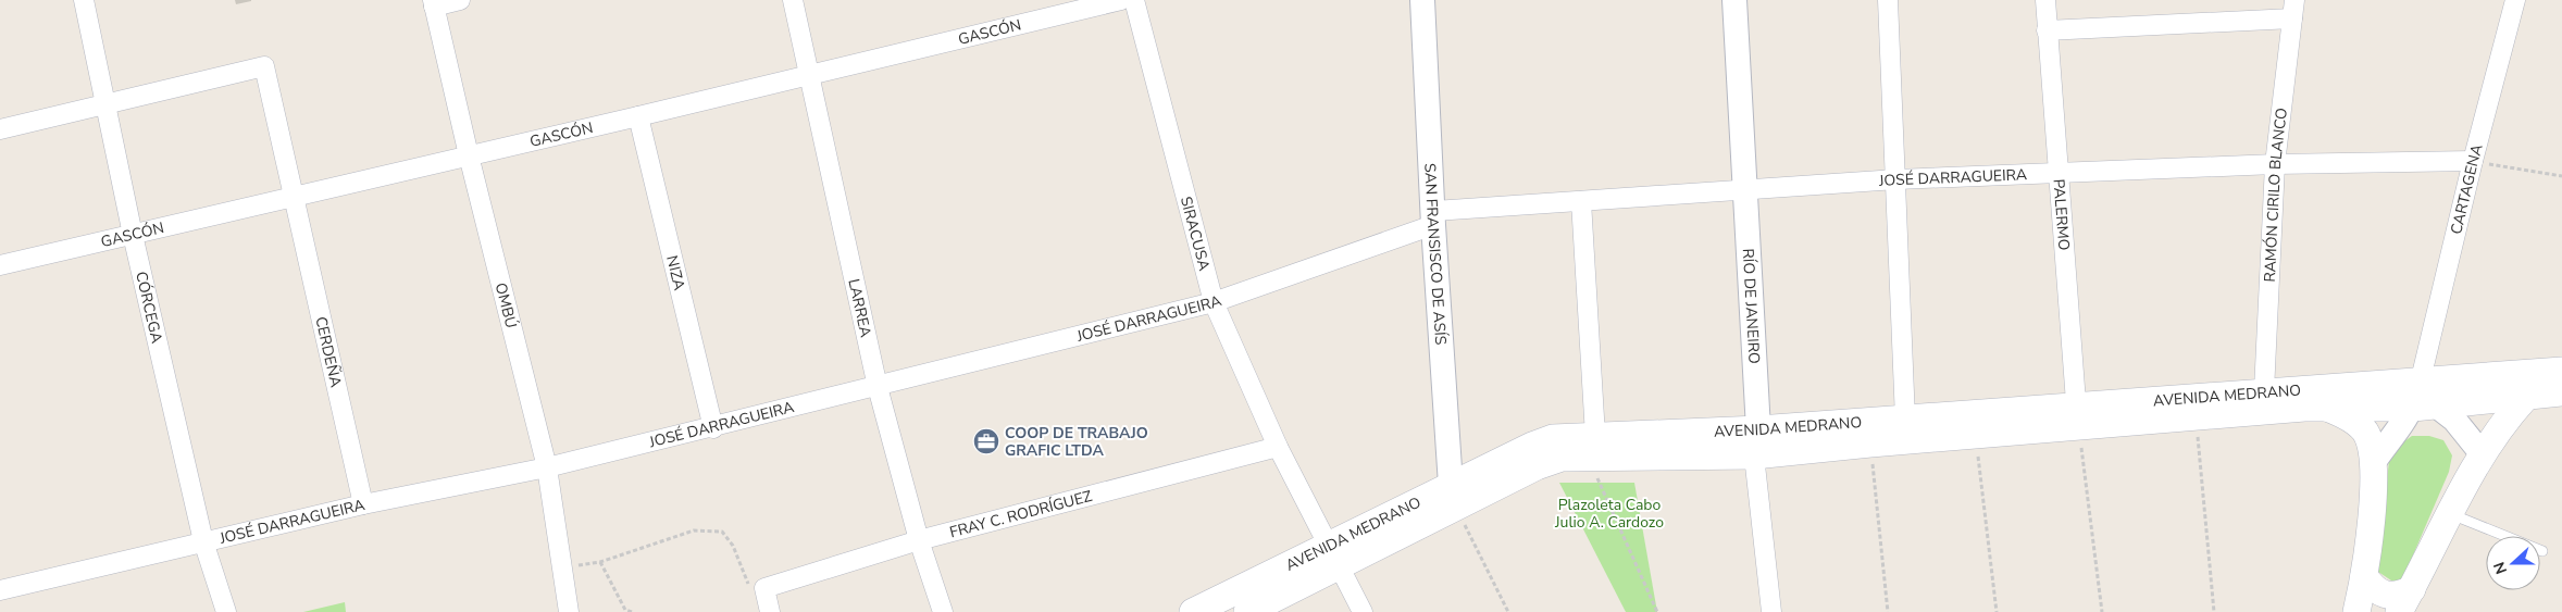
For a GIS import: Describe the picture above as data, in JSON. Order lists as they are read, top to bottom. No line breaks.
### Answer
{"streets":{"main road":["AVENIDA MEDRANO"],"street":["GASCÓN","JOSÉ DARRAGUEIRA","CARTAGENA","RAMÓN CIRILO BLANCO","PALERMO","SIRACUSA","SAN FRANSISCO DE ASÍS","NIZA","OMBÚ","RÍO DE JANEIRO","CÓRCEGA","LARREA","CERDEÑA","FRAY C. RODRÍGUEZ"]},"crossings":[["GASCÓN","NIZA"],["GASCÓN","OMBÚ"],["GASCÓN","CÓRCEGA"],["GASCÓN","LARREA"],["GASCÓN","CERDEÑA"],["JOSÉ DARRAGUEIRA","CARTAGENA"],["JOSÉ DARRAGUEIRA","RAMÓN CIRILO BLANCO"],["JOSÉ DARRAGUEIRA","PALERMO"],["JOSÉ DARRAGUEIRA","SIRACUSA"],["JOSÉ DARRAGUEIRA","SAN FRANSISCO DE ASÍS"],["JOSÉ DARRAGUEIRA","NIZA"],["JOSÉ DARRAGUEIRA","OMBÚ"],["JOSÉ DARRAGUEIRA","RÍO DE JANEIRO"],["JOSÉ DARRAGUEIRA","CÓRCEGA"],["JOSÉ DARRAGUEIRA","LARREA"],["JOSÉ DARRAGUEIRA","CERDEÑA"],["CARTAGENA","AVENIDA MEDRANO"],["RAMÓN CIRILO BLANCO","AVENIDA MEDRANO"],["PALERMO","AVENIDA MEDRANO"],["SIRACUSA","AVENIDA MEDRANO"],["SIRACUSA","FRAY C. RODRÍGUEZ"],["SAN FRANSISCO DE ASÍS","AVENIDA MEDRANO"],["RÍO DE JANEIRO","AVENIDA MEDRANO"],["CÓRCEGA","CERDEÑA"],["LARREA","FRAY C. RODRÍGUEZ"]],"parks":["Plazoleta Cabo Julio A. Cardozo"],"places":{"office":["COOP DE TRABAJO GRAFIC LTDA"]},"north":"left"}
